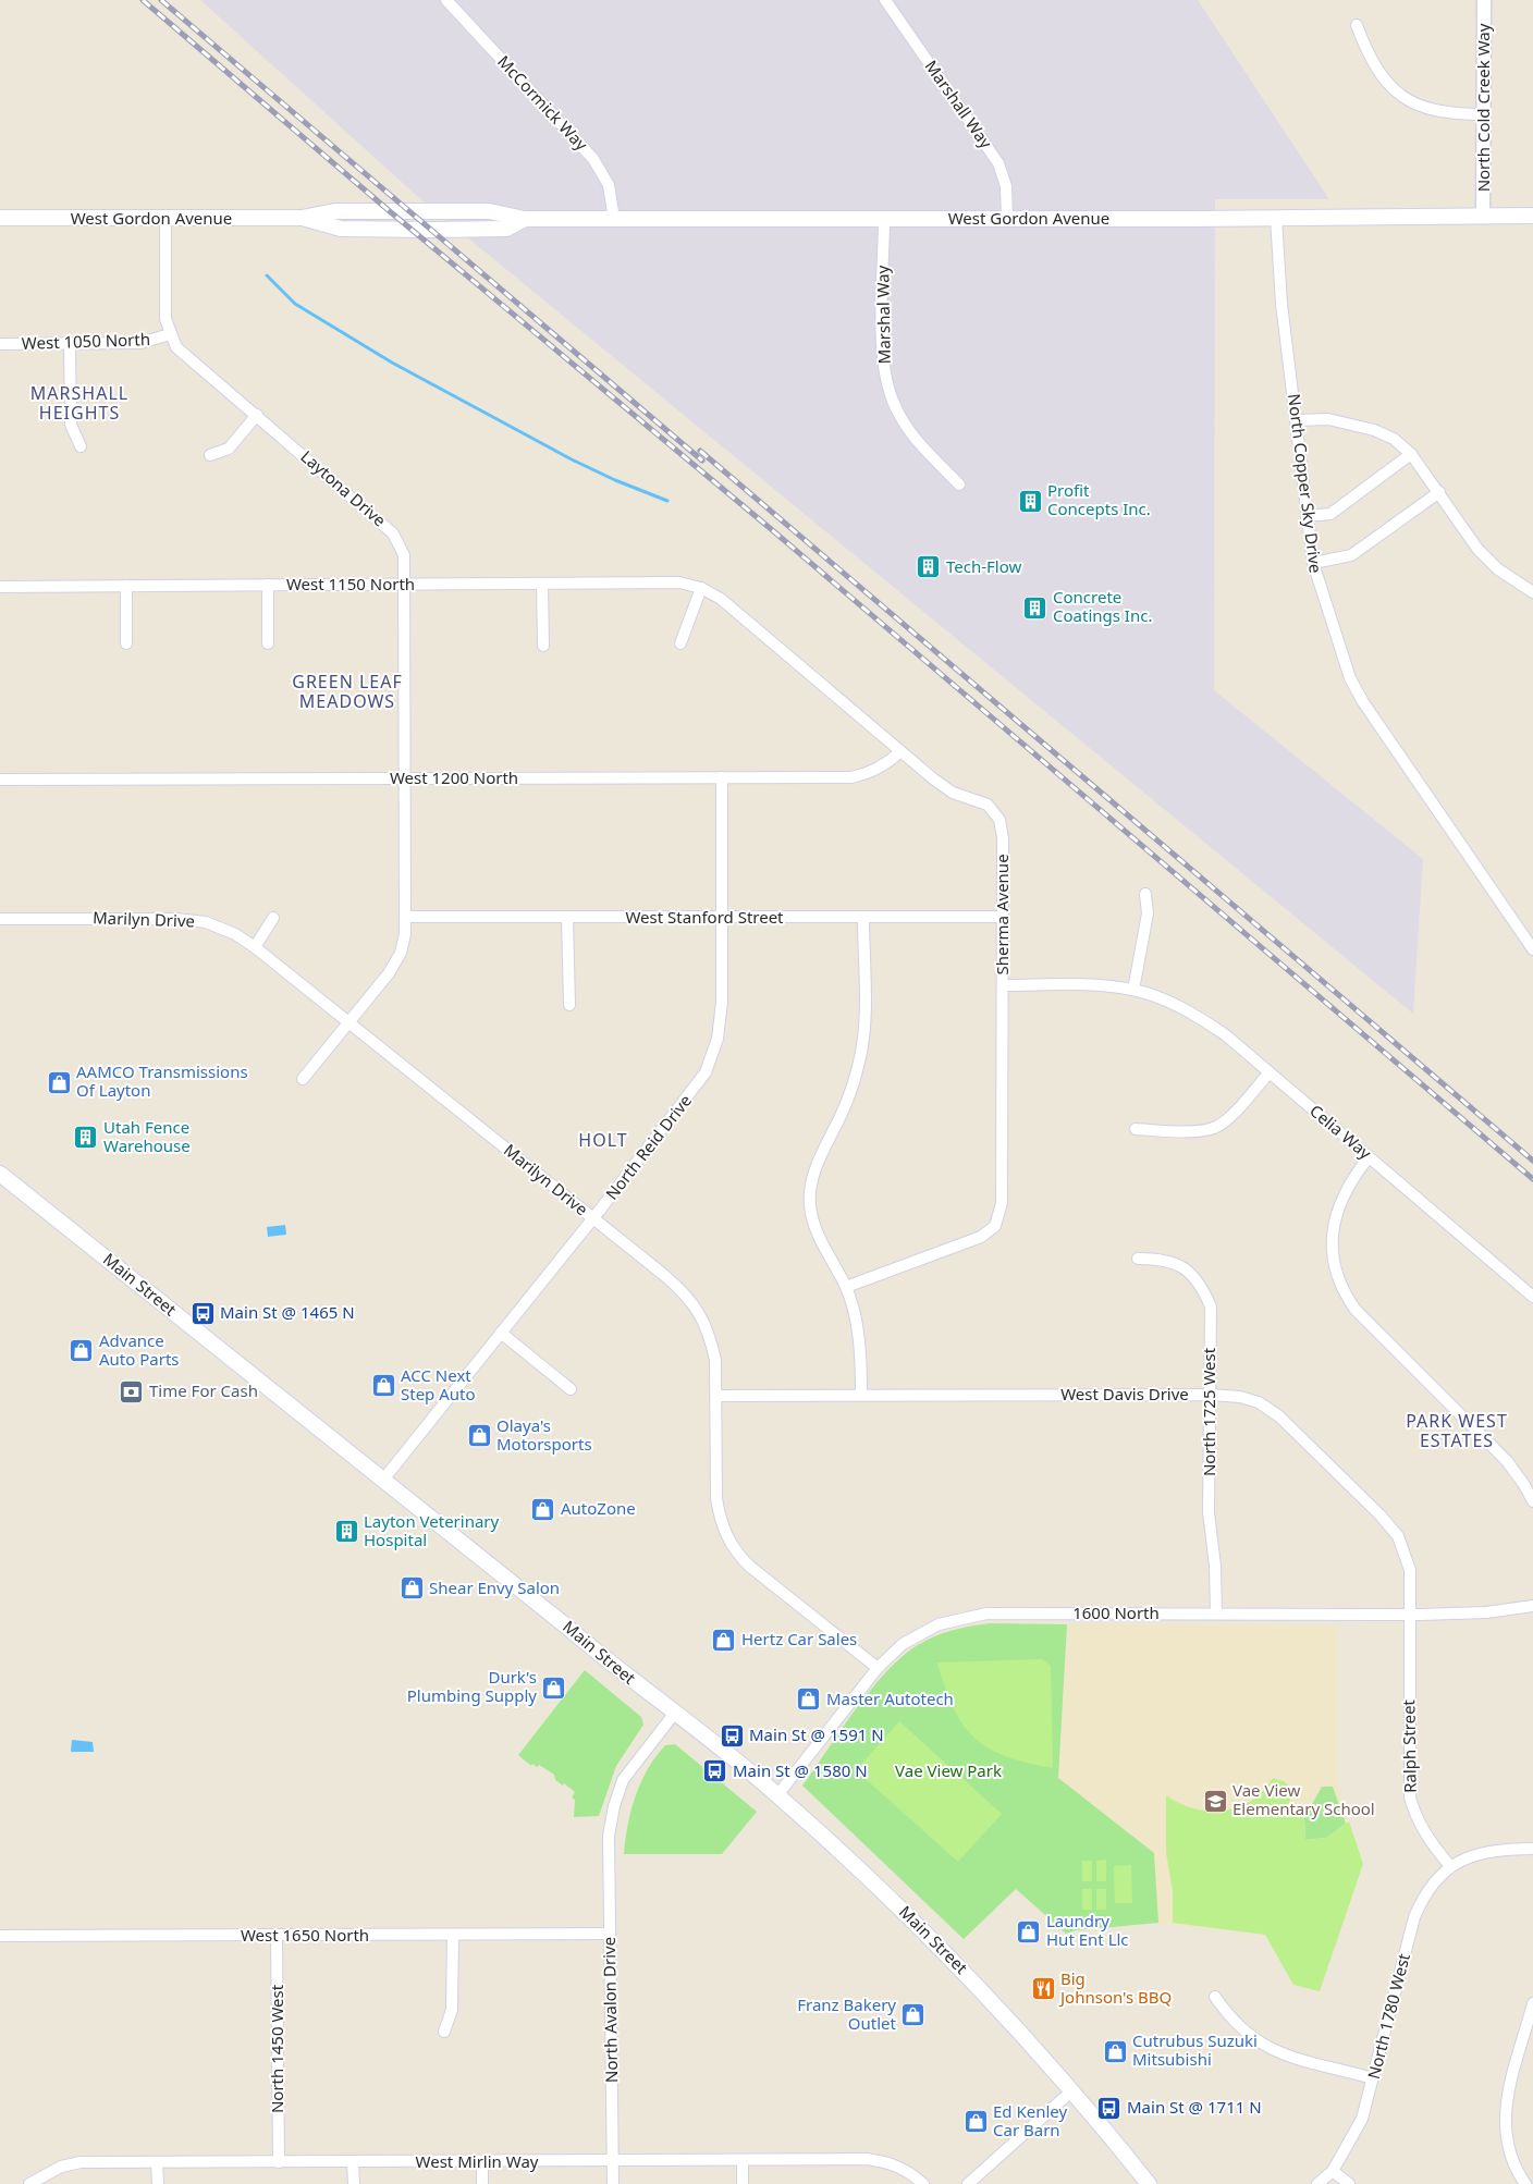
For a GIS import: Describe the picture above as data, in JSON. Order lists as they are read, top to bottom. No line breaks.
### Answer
{"streets":{"main road":["West Gordon Avenue","Main Street"],"street":["McCormick Way","Marshall Way","North Cold Creek Way","Marshal Way","West 1050 North","North Copper Sky Drive","Laytona Drive","West 1150 North","West 1200 North","Sherma Avenue","West Stanford Street","Marilyn Drive","Celia Way","North Reid Drive","West Davis Drive","North 1725 West","1600 North","Ralph Street","West 1650 North","North Avalon Drive","North 1780 West","North 1450 West","West Mirlin Way"]},"crossings":[["McCormick Way","West Gordon Avenue"],["Marshall Way","West Gordon Avenue"],["North Cold Creek Way","West Gordon Avenue"],["West Gordon Avenue","Marshal Way"],["West Gordon Avenue","North Copper Sky Drive"],["West Gordon Avenue","Laytona Drive"],["West 1050 North","Laytona Drive"],["Laytona Drive","West 1150 North"],["Laytona Drive","West 1200 North"],["Laytona Drive","West Stanford Street"],["Laytona Drive","Marilyn Drive"],["West 1150 North","Sherma Avenue"],["West 1200 North","Sherma Avenue"],["West 1200 North","North Reid Drive"],["Sherma Avenue","West Stanford Street"],["Sherma Avenue","Celia Way"],["West Stanford Street","North Reid Drive"],["Marilyn Drive","North Reid Drive"],["Marilyn Drive","West Davis Drive"],["Marilyn Drive","1600 North"],["North Reid Drive","Main Street"],["Main Street","1600 North"],["Main Street","North Avalon Drive"],["West Davis Drive","North 1725 West"],["West Davis Drive","1600 North"],["West Davis Drive","Ralph Street"],["North 1725 West","1600 North"],["1600 North","Ralph Street"],["Ralph Street","North 1780 West"],["West 1650 North","North Avalon Drive"],["West 1650 North","North 1450 West"],["North Avalon Drive","West Mirlin Way"],["North 1450 West","West Mirlin Way"]],"districts":["MARSHALL HEIGHTS","GREEN LEAF MEADOWS","HOLT","PARK WEST ESTATES"],"parks":["Vae View Park"],"places":{"building":["Profit Concepts Inc.","Tech-Flow","Concrete Coatings Inc.","Utah Fence Warehouse","Layton Veterinary Hospital"],"shop":["AAMCO Transmissions Of Layton","Advance Auto Parts","ACC Next Step Auto","Olaya's Motorsports","AutoZone","Shear Envy Salon","Hertz Car Sales","Durk's Plumbing Supply","Master Autotech","Laundry Hut Ent Llc","Franz Bakery Outlet","Cutrubus Suzuki Mitsubishi","Ed Kenley Car Barn"],"bus stop":["Main St @ 1465 N","Main St @ 1591 N","Main St @ 1580 N","Main St @ 1711 N"],"bank":["Time For Cash"],"school or university":["Vae View Elementary School"],"restaurant":["Big Johnson's BBQ"]}}
